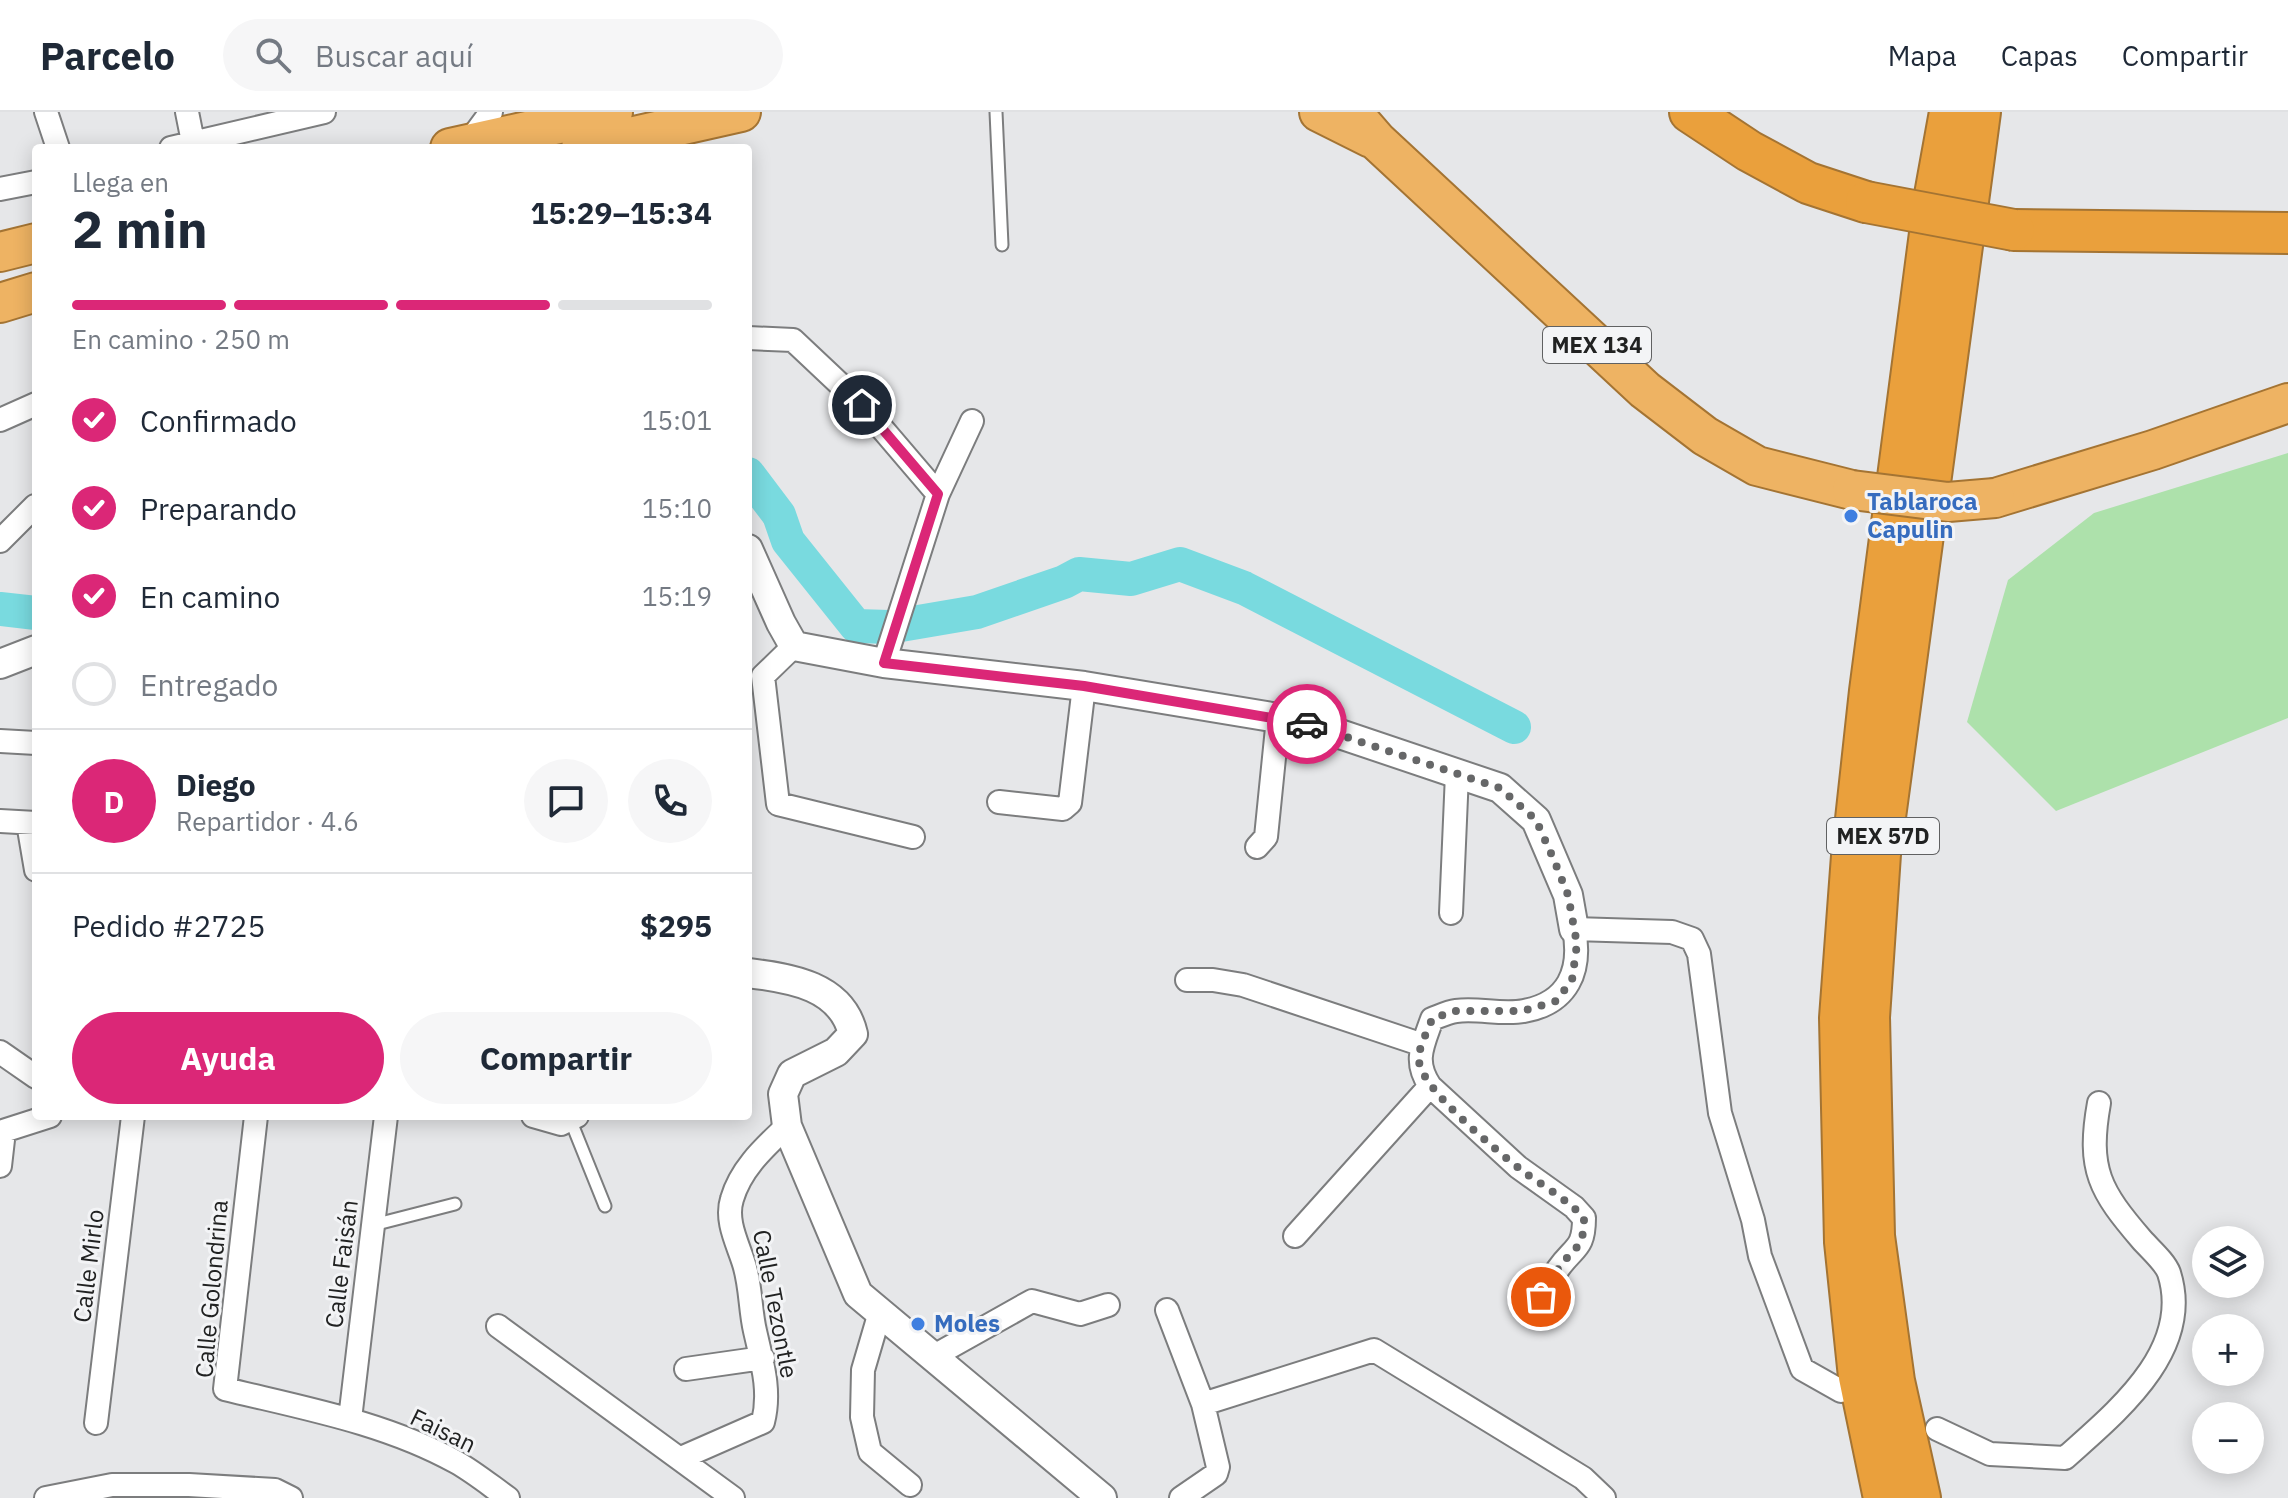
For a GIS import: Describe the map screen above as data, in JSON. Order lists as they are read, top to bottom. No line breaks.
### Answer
{"streets":{"highway":["MEX 134","MEX 57D"],"street":["Calle Faisán","Calle Mirlo","Calle Golondrina","Calle Tezontle","Faisan"]},"crossings":[["Calle Faisán","Calle Golondrina"],["Calle Faisán","Faisan"],["Calle Golondrina","Faisan"]],"places":["Tablaroca Capulin","Moles"],"page":{"header":"Parcelo","search":"Buscar aquí","nav":["Mapa","Capas","Compartir"],"heading":["2 min","Llega en","15:29–15:34"],"panel":["Diego","Repartidor · 4.6","Pedido #2725","$295"],"bar":"En camino · 250 m","list":[["Confirmado","15:01"],["Preparando","15:10"],["En camino","15:19"],"Entregado"],"round":"D","buttons":["Ayuda","Compartir"],"map_buttons":["+","−"]}}
